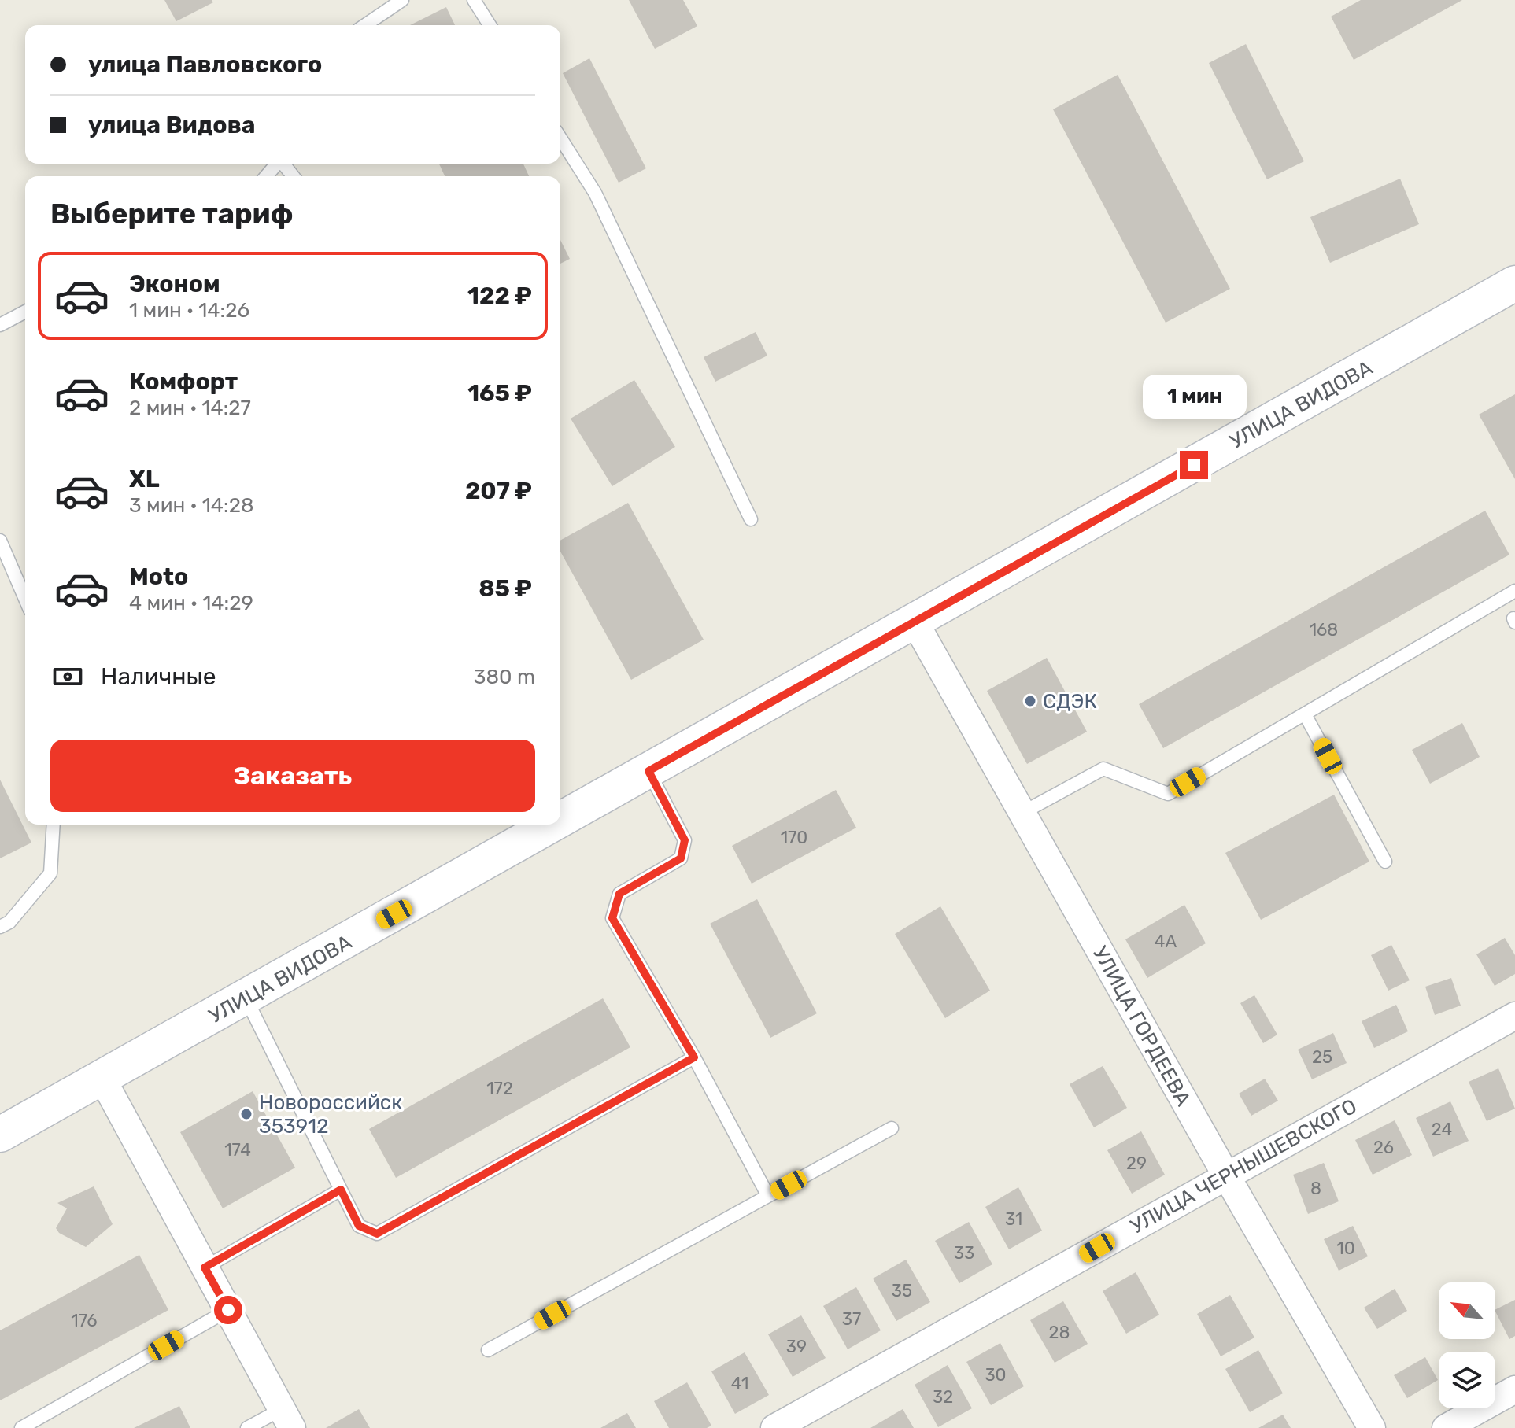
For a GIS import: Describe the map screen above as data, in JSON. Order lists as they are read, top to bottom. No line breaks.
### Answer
{"streets":{"street":["УЛИЦА ВИДОВА","УЛИЦА ГОРДЕЕВА","УЛИЦА ЧЕРНЫШЕВСКОГО"]},"crossings":[["УЛИЦА ВИДОВА","УЛИЦА ГОРДЕЕВА"],["УЛИЦА ГОРДЕЕВА","УЛИЦА ЧЕРНЫШЕВСКОГО"]],"places":["СДЭК","Новороссийск 353912"],"house_numbers":["168","170","4А","25","172","24","26","174","29","8","31","10","33","35","37","176","28","39","30","41","32"],"north":"top left","page":{"banner":["улица Павловского","улица Видова"],"heading":"Выберите тариф","list":[{"name":"Эконом","note":"1 мин · 14:26","value":"122 ₽"},{"name":"Комфорт","note":"2 мин · 14:27","value":"165 ₽"},{"name":"XL","note":"3 мин · 14:28","value":"207 ₽"},{"name":"Moto","note":"4 мин · 14:29","value":"85 ₽"}],"bubble":"1 мин","pay":["Наличные","380 m"],"buttons":"Заказать"}}
